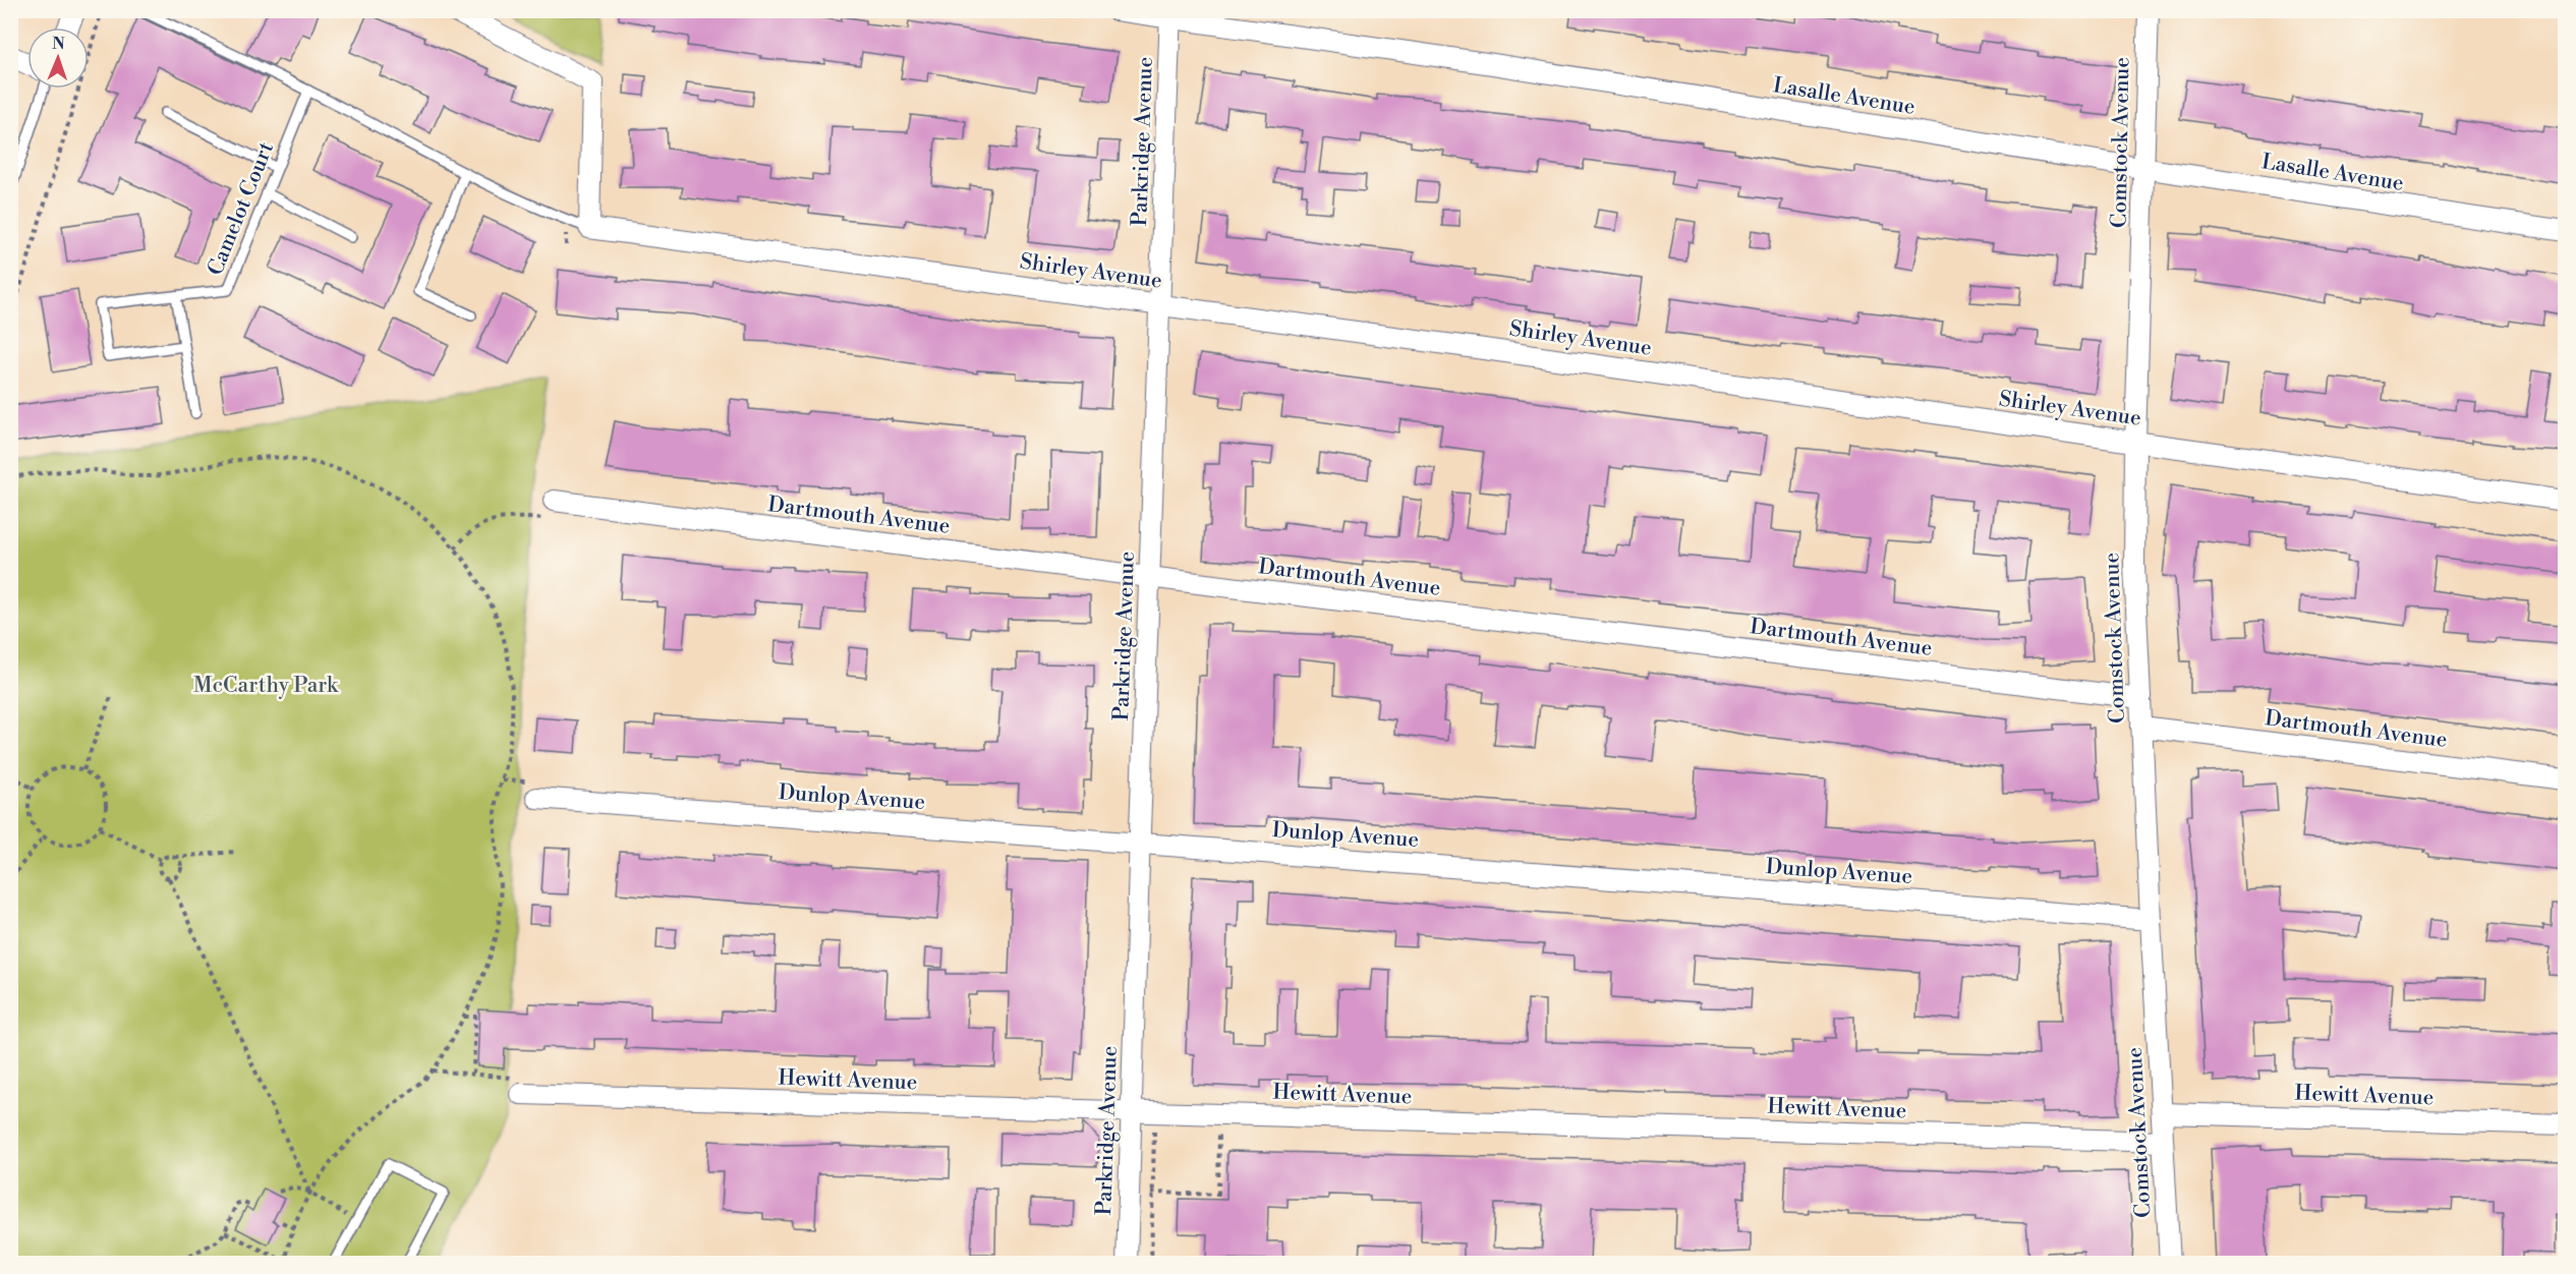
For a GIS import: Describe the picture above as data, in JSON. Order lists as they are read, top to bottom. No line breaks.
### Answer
{"streets":{"street":["Lasalle Avenue","Parkridge Avenue","Comstock Avenue","Shirley Avenue","Dartmouth Avenue","Dunlop Avenue","Hewitt Avenue"],"lane":["Camelot Court"]},"crossings":[["Lasalle Avenue","Parkridge Avenue"],["Lasalle Avenue","Comstock Avenue"],["Parkridge Avenue","Shirley Avenue"],["Parkridge Avenue","Dartmouth Avenue"],["Parkridge Avenue","Dunlop Avenue"],["Parkridge Avenue","Hewitt Avenue"],["Comstock Avenue","Shirley Avenue"],["Comstock Avenue","Dartmouth Avenue"],["Comstock Avenue","Dunlop Avenue"],["Comstock Avenue","Hewitt Avenue"]],"parks":["McCarthy Park"],"north":"top"}
